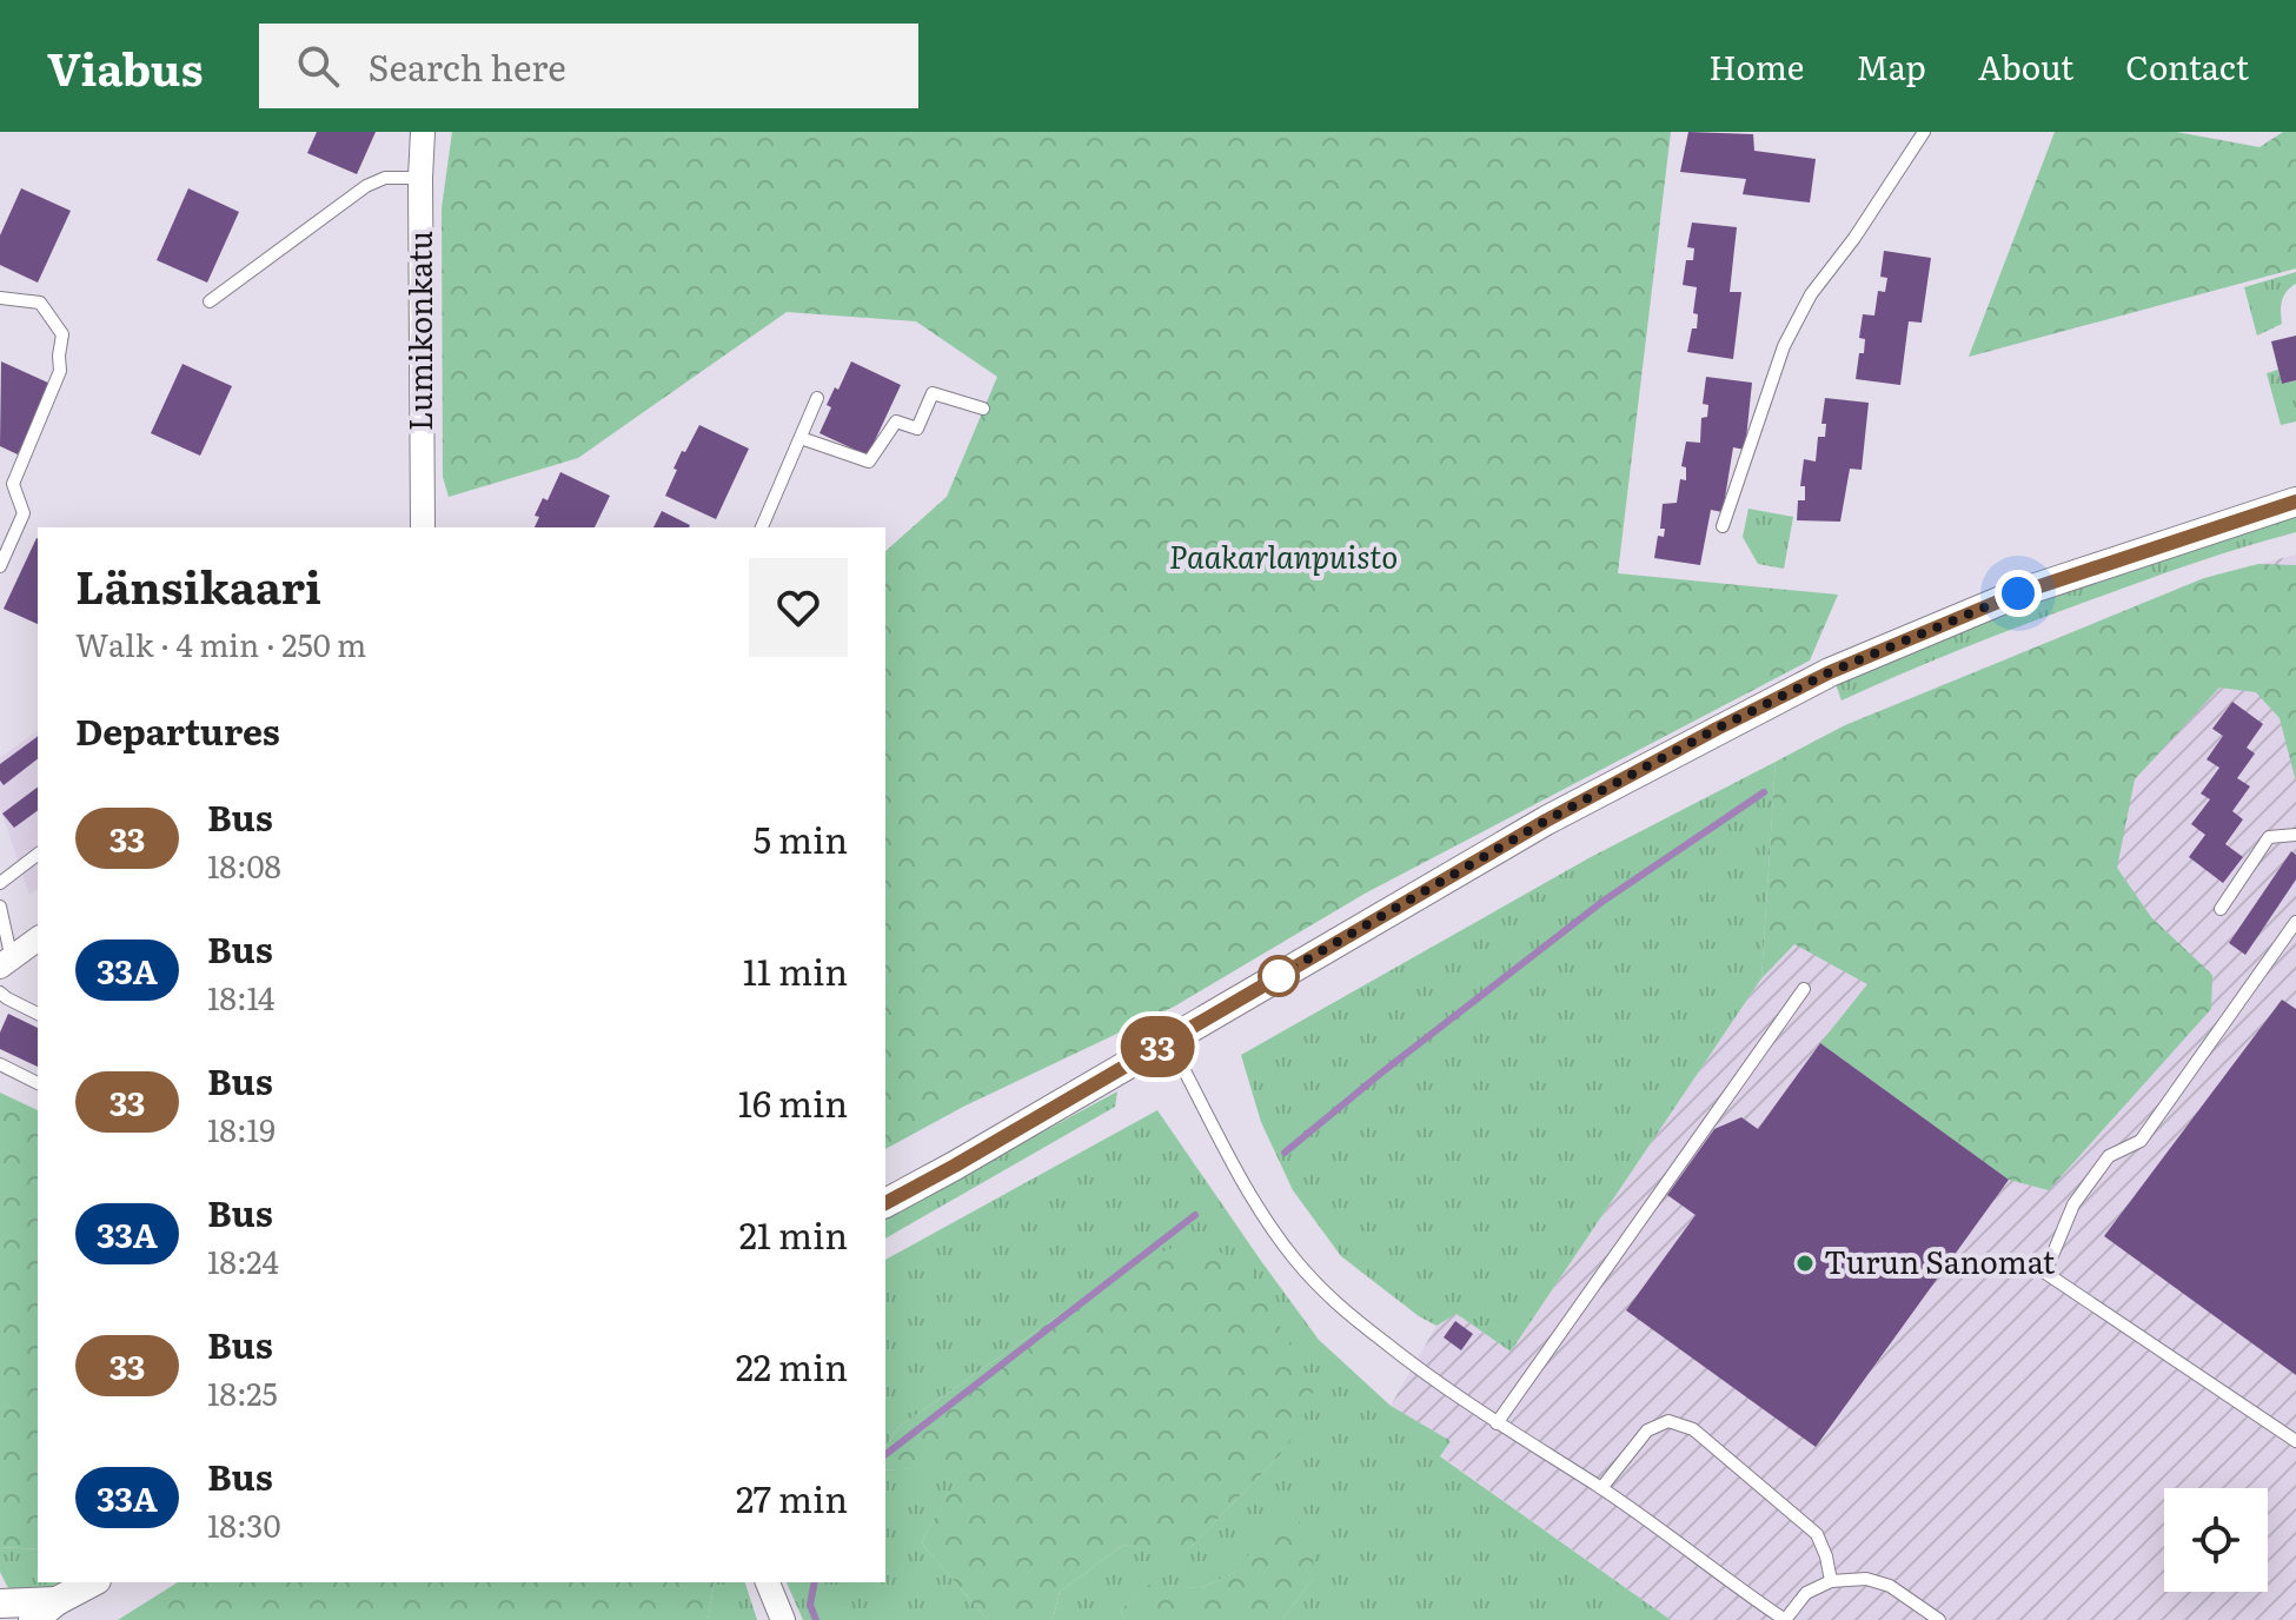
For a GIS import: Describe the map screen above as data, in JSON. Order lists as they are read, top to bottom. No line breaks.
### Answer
{"streets":{"street":["Lumikonkatu"]},"parks":["Paakarlanpuisto"],"places":["Turun Sanomat"],"lines":["bus line 33"],"page":{"header":"Viabus","search":"Search here","nav":["Home","Map","About","Contact"],"on_map":"33","heading":[["Länsikaari","Walk · 4 min · 250 m"],"Departures"],"list":[{"mark":"33","name":"Bus","note":"18:08","value":"5 min"},{"mark":"33A","name":"Bus","note":"18:14","value":"11 min"},{"mark":"33","name":"Bus","note":"18:19","value":"16 min"},{"mark":"33A","name":"Bus","note":"18:24","value":"21 min"},{"mark":"33","name":"Bus","note":"18:25","value":"22 min"},{"mark":"33A","name":"Bus","note":"18:30","value":"27 min"}]}}
